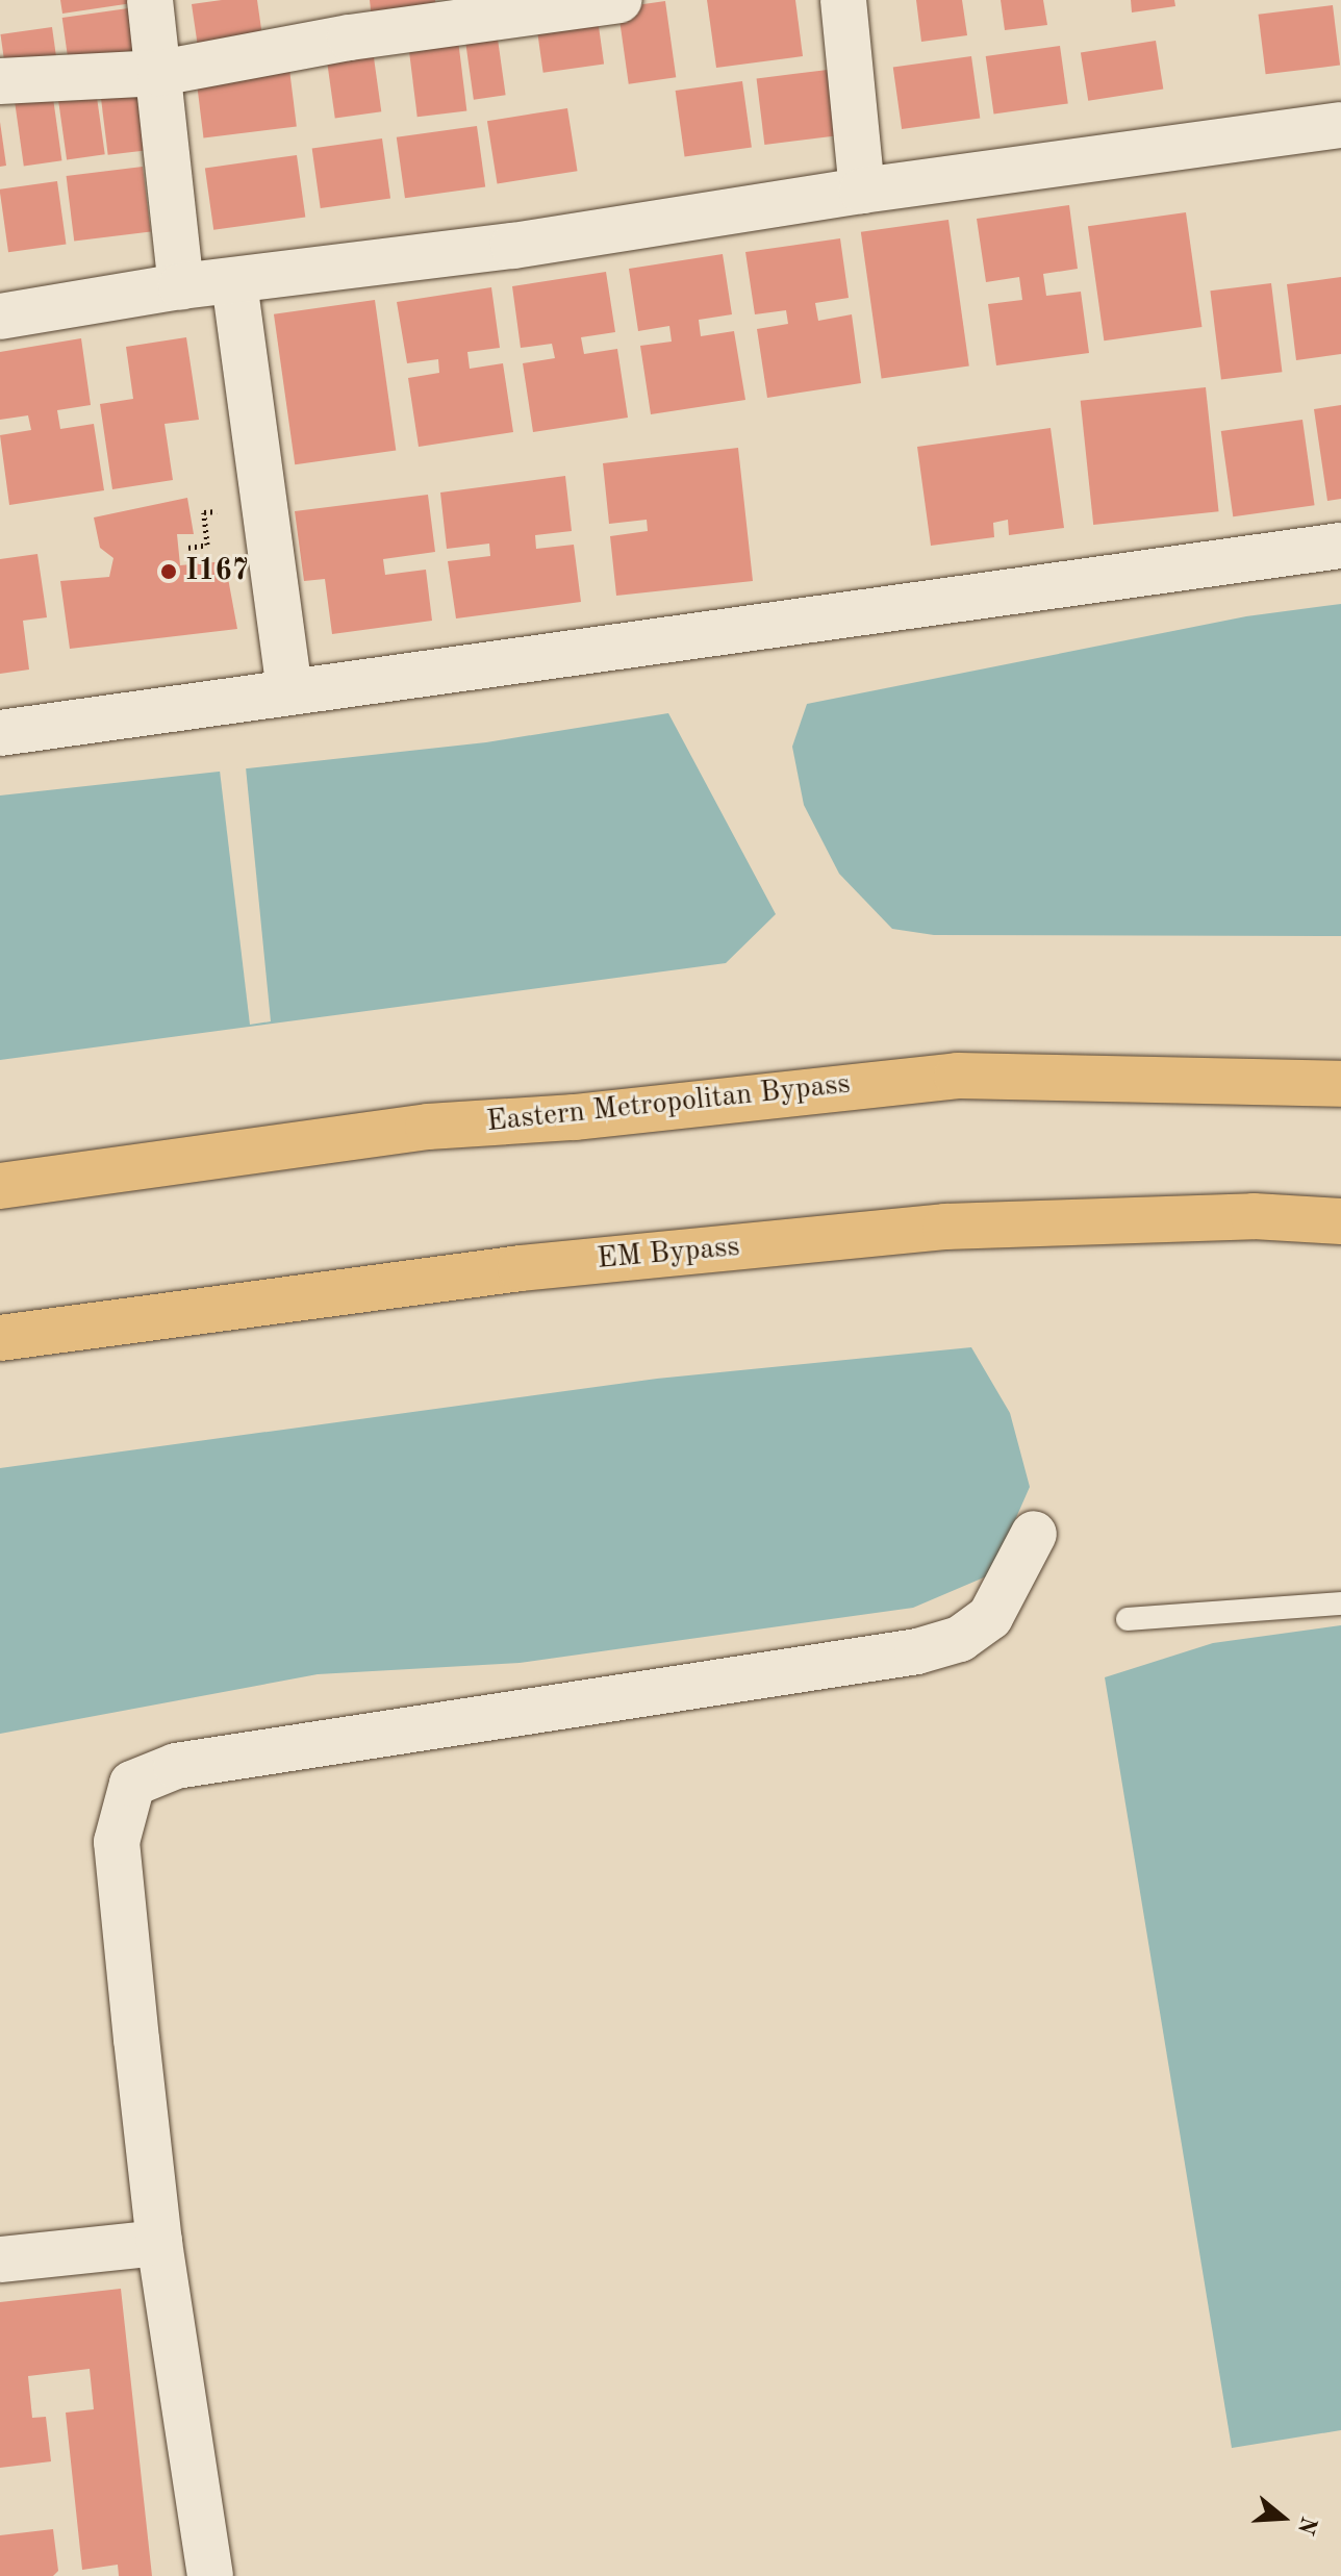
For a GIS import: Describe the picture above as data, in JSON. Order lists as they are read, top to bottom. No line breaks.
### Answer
{"streets":{"main road":["Eastern Metropolitan Bypass","EM Bypass"]},"places":["I167"],"north":"right"}
